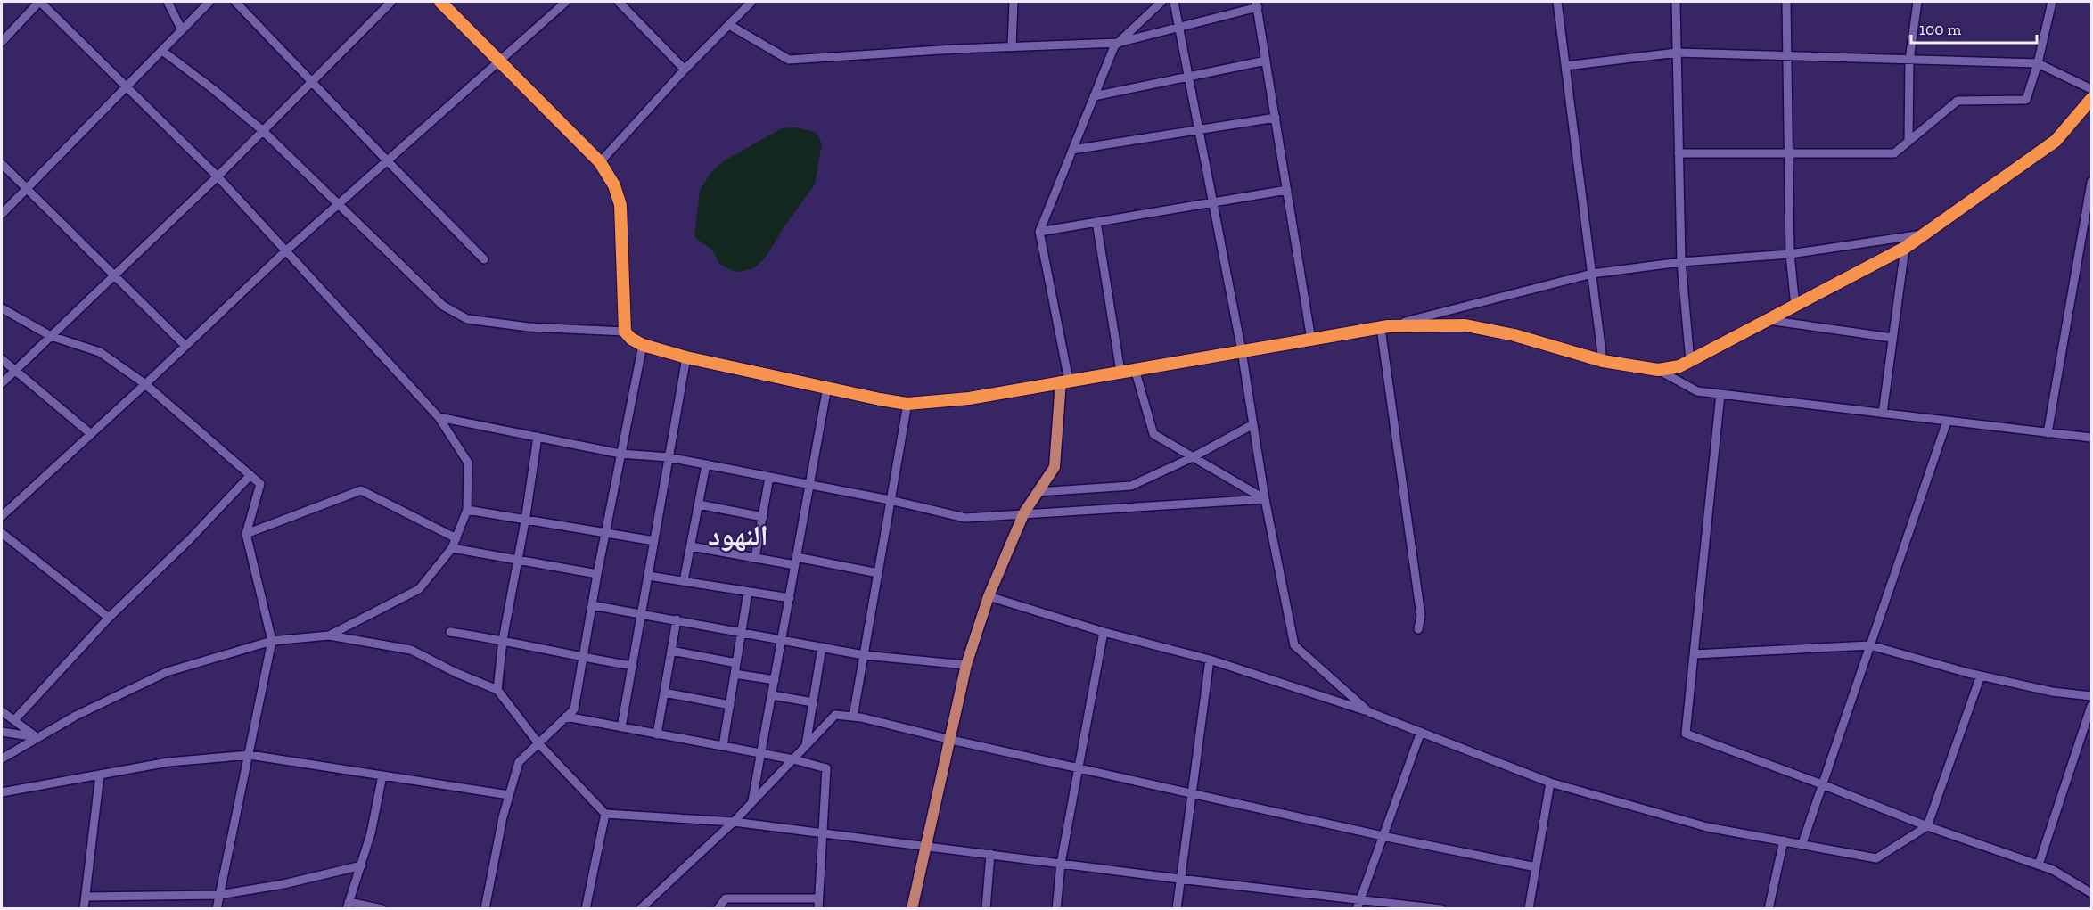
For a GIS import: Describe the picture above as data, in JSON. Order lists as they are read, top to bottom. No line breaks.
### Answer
{"districts":["النهود"],"scale_bar":"100 m"}
